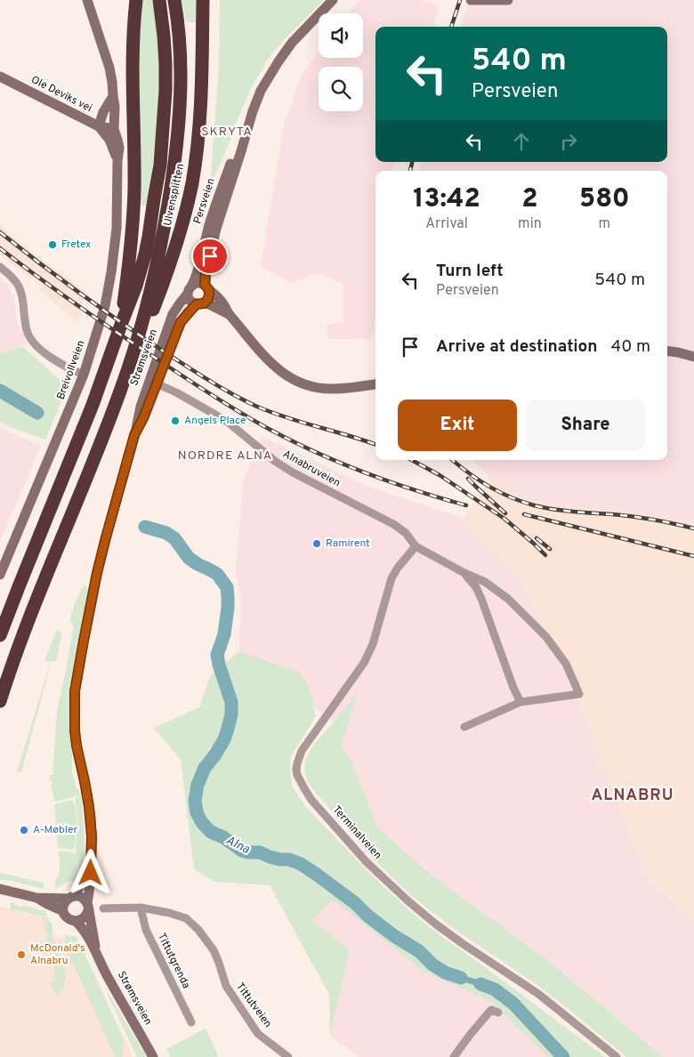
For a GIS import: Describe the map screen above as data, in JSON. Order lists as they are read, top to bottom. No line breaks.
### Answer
{"streets":{"highway":["Ulvensplitten"],"main road":["Ole Deviks vei","Persveien","Strømsveien","Breivollveien"],"street":["Alnabruveien","Terminalveien","Tittutgrenda","Tittutveien"]},"crossings":[["Ole Deviks vei","Breivollveien"],["Persveien","Strømsveien"],["Strømsveien","Alnabruveien"],["Alnabruveien","Terminalveien"],["Tittutgrenda","Tittutveien"]],"districts":["SKRYTA","NORDRE ALNA","ALNABRU"],"water":["Alna"],"places":["Fretex","Angels Place","Ramirent","A-Møbler","McDonald's Alnabru"],"page":{"turn":["540 m","Persveien"],"eta":["13:42","Arrival","2","min","580","m"],"list":[{"name":"Turn left","note":"Persveien","value":"540 m"},{"name":"Arrive at destination","value":"40 m"}],"buttons":["Exit","Share"]}}
